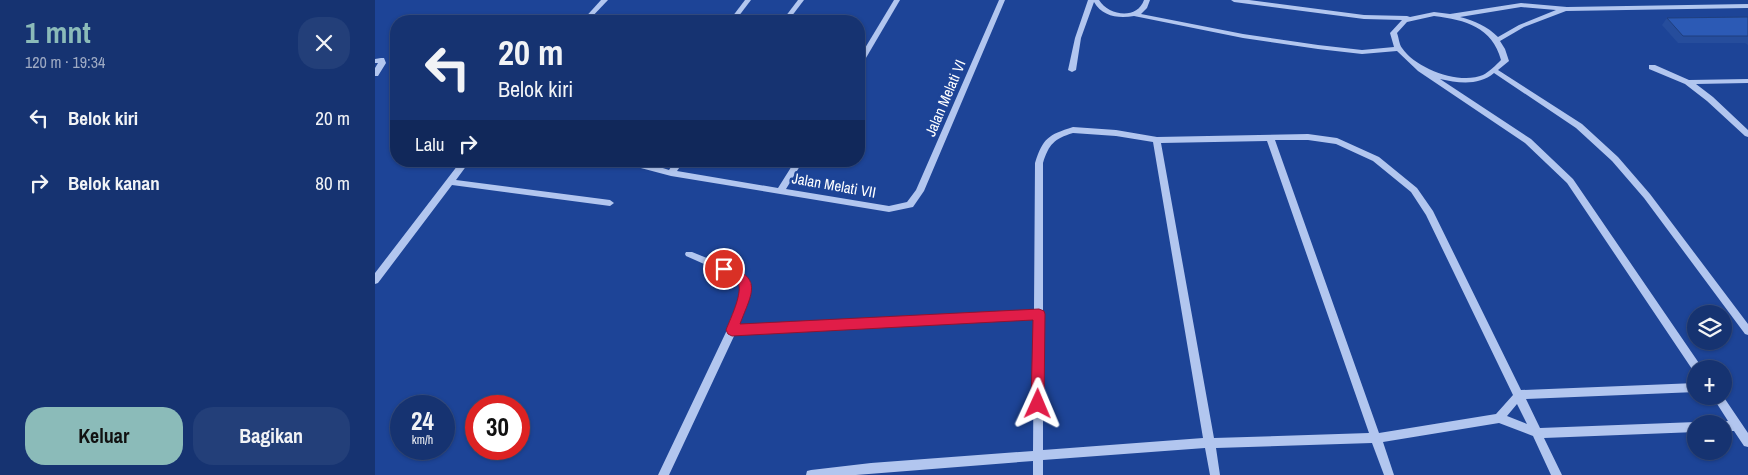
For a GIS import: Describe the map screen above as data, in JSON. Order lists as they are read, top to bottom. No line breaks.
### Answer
{"streets":{"street":["Jalan Melati VI","Jalan Melati VII"]},"crossings":[["Jalan Melati VI","Jalan Melati VII"]],"page":{"heading":["1 mnt","120 m · 19:34"],"turn":["20 m","Belok kiri"],"list":[{"name":"Belok kiri","value":"20 m"},{"name":"Belok kanan","value":"80 m"}],"then":"Lalu","map_buttons":["+","−"],"speed":"24 km/h","limit":"30","buttons":["Keluar","Bagikan"]}}
